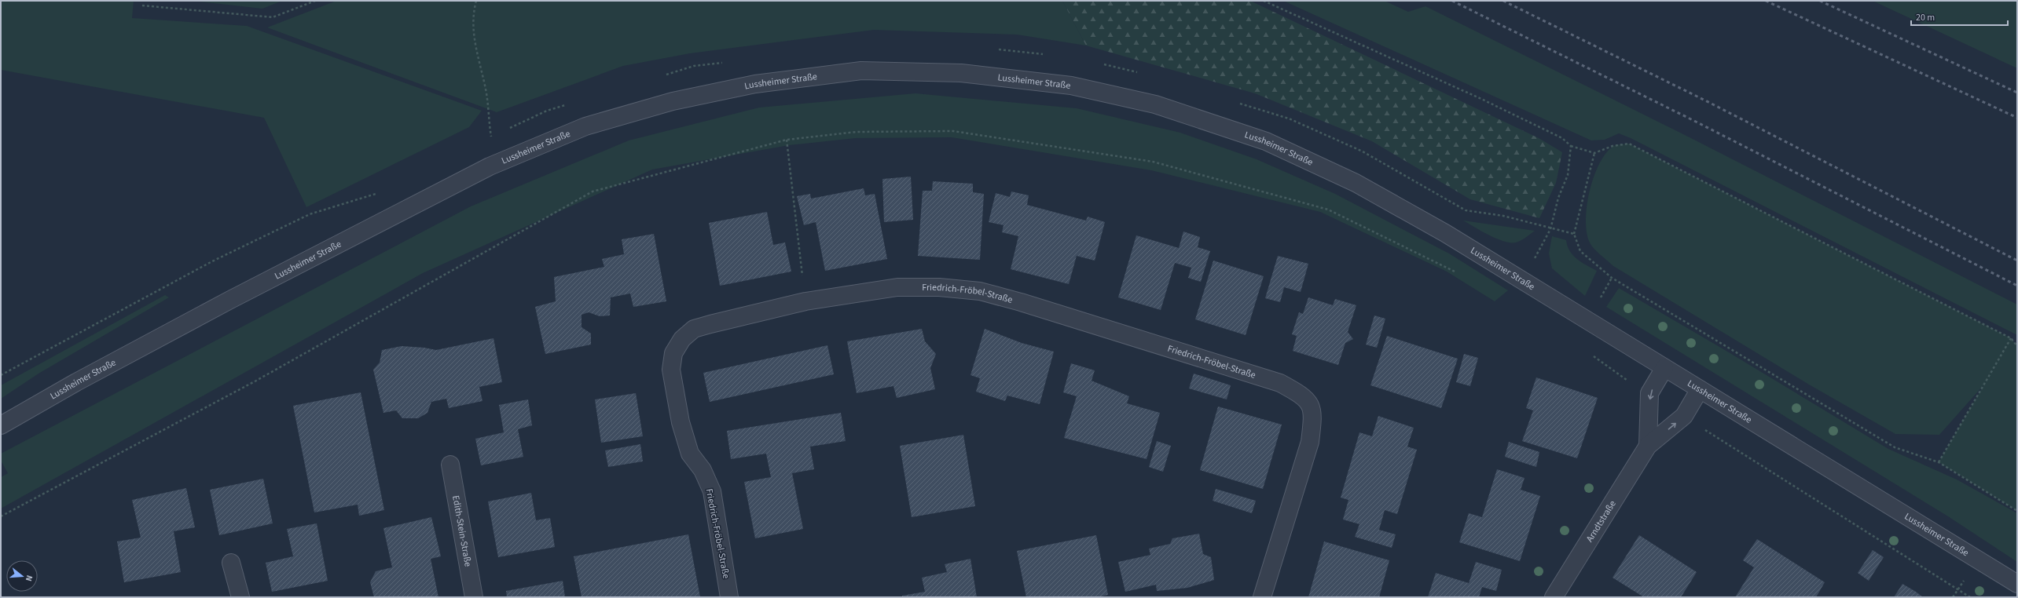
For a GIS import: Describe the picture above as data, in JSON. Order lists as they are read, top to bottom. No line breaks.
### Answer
{"streets":{"street":["Lussheimer Straße","Friedrich-Fröbel-Straße","Arndtstraße","Edith-Stein-Straße"]},"crossings":[["Lussheimer Straße","Arndtstraße"]],"scale_bar":"20 m","north":"right"}
